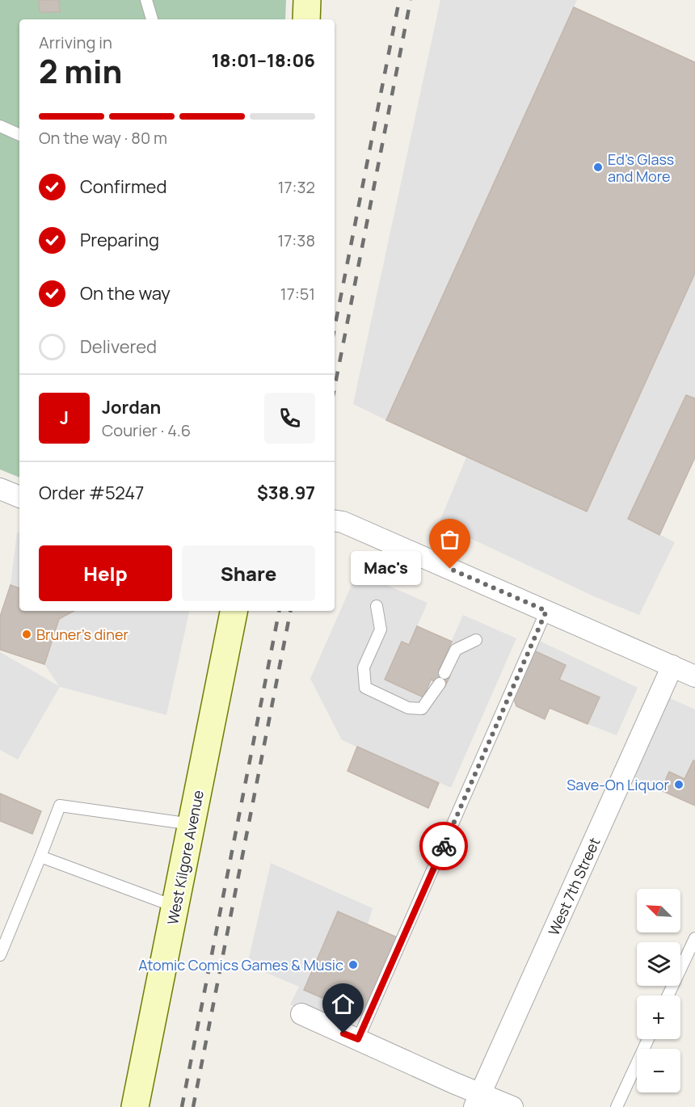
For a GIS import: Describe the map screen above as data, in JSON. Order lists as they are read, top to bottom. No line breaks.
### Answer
{"streets":{"main road":["West Kilgore Avenue"],"street":["West 7th Street"]},"places":["Ed's Glass and More","Mac's","Bruner's diner","Save-On Liquor","Atomic Comics Games & Music"],"north":"top left","page":{"heading":["2 min","Arriving in","18:01–18:06"],"panel":["Jordan","Courier · 4.6","Order #5247","$38.97"],"bar":"On the way · 80 m","list":[["Confirmed","17:32"],["Preparing","17:38"],["On the way","17:51"],"Delivered"],"round":"J","buttons":["Help","Share"],"bubble":"Mac's","map_buttons":["+","−"]}}
